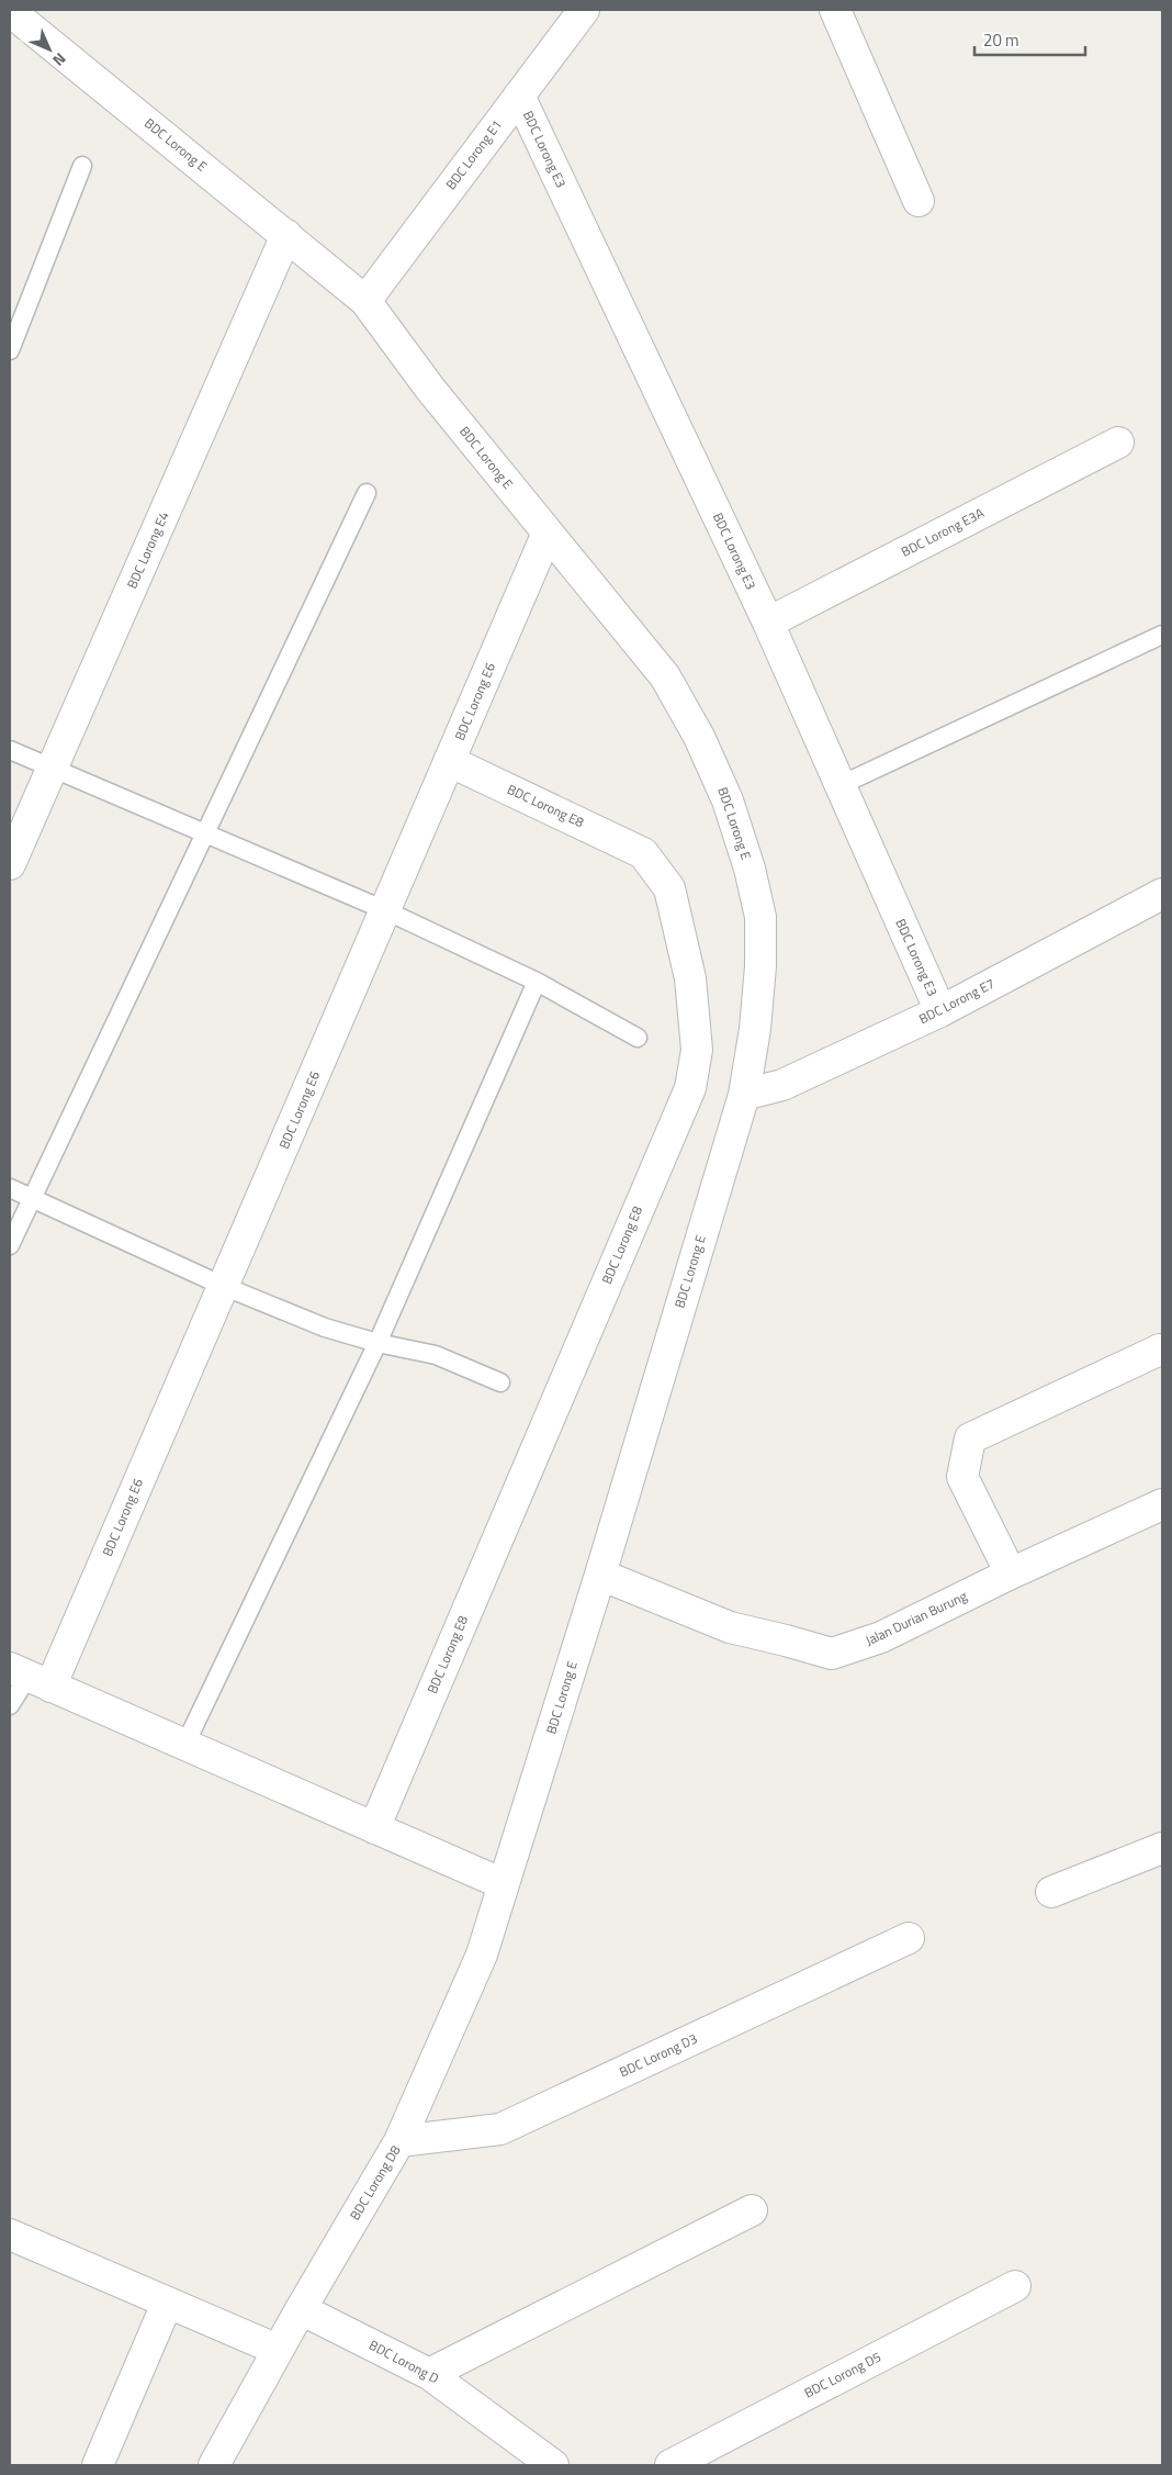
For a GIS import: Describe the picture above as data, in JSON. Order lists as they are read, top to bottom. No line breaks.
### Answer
{"streets":{"street":["BDC Lorong E","BDC Lorong E3","BDC Lorong E1","BDC Lorong E3A","BDC Lorong E4","BDC Lorong E6","BDC Lorong E8","BDC Lorong E7","Jalan Durian Burung","BDC Lorong D3","BDC Lorong D8","BDC Lorong D","BDC Lorong D5"]},"crossings":[["BDC Lorong E","BDC Lorong E1"],["BDC Lorong E","BDC Lorong E4"],["BDC Lorong E","BDC Lorong E6"],["BDC Lorong E","BDC Lorong E7"],["BDC Lorong E","Jalan Durian Burung"],["BDC Lorong E","BDC Lorong D8"],["BDC Lorong E3","BDC Lorong E1"],["BDC Lorong E3","BDC Lorong E3A"],["BDC Lorong E3","BDC Lorong E7"],["BDC Lorong E6","BDC Lorong E8"],["BDC Lorong D3","BDC Lorong D8"],["BDC Lorong D8","BDC Lorong D"]],"scale_bar":"20 m","north":"bottom right"}
